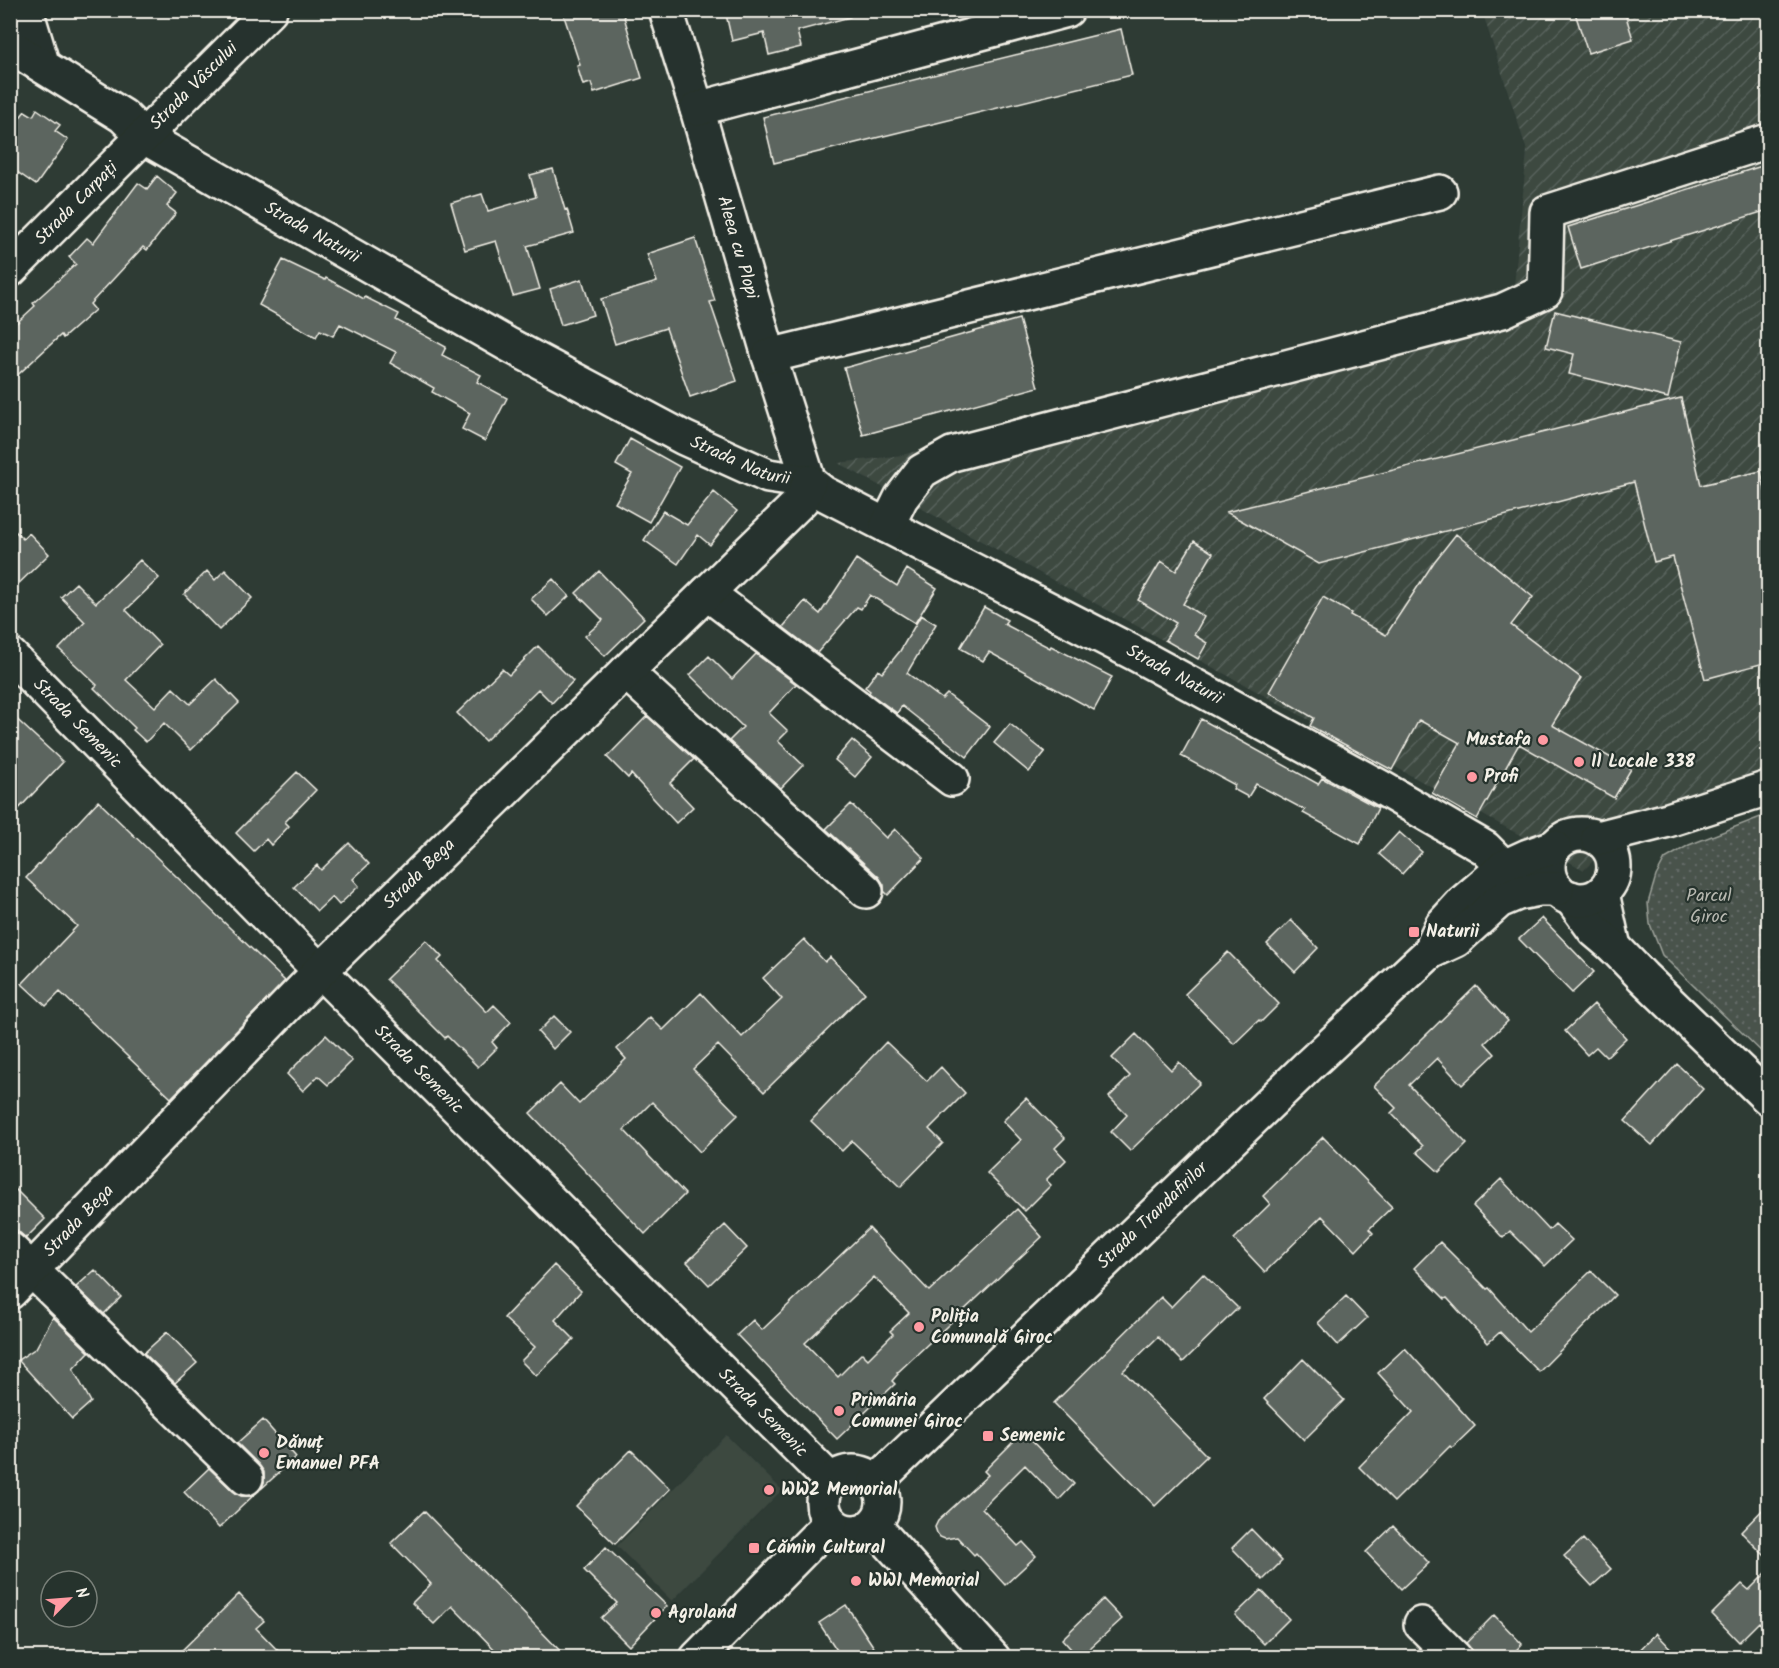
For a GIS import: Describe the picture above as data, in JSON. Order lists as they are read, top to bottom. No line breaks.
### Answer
{"streets":{"street":["Strada Vâscului","Strada Carpați","Strada Naturii","Aleea cu Plopi","Strada Semenic","Strada Bega","Strada Trandafirilor"]},"crossings":[["Strada Vâscului","Strada Carpați"],["Strada Vâscului","Strada Naturii"],["Strada Carpați","Strada Naturii"],["Strada Naturii","Aleea cu Plopi"],["Strada Naturii","Strada Bega"],["Strada Naturii","Strada Trandafirilor"],["Aleea cu Plopi","Strada Bega"],["Strada Semenic","Strada Bega"],["Strada Semenic","Strada Trandafirilor"]],"parks":["Parcul Giroc"],"places":{"other":["Mustafa","Il Locale 338","Profi","Poliția Comunală Giroc","Primăria Comunei Giroc","Dănuț Emanuel PFA","WW2 Memorial","WW1 Memorial","Agroland"],"transit":["Naturii","Semenic","Cămin Cultural"]},"north":"top right"}
